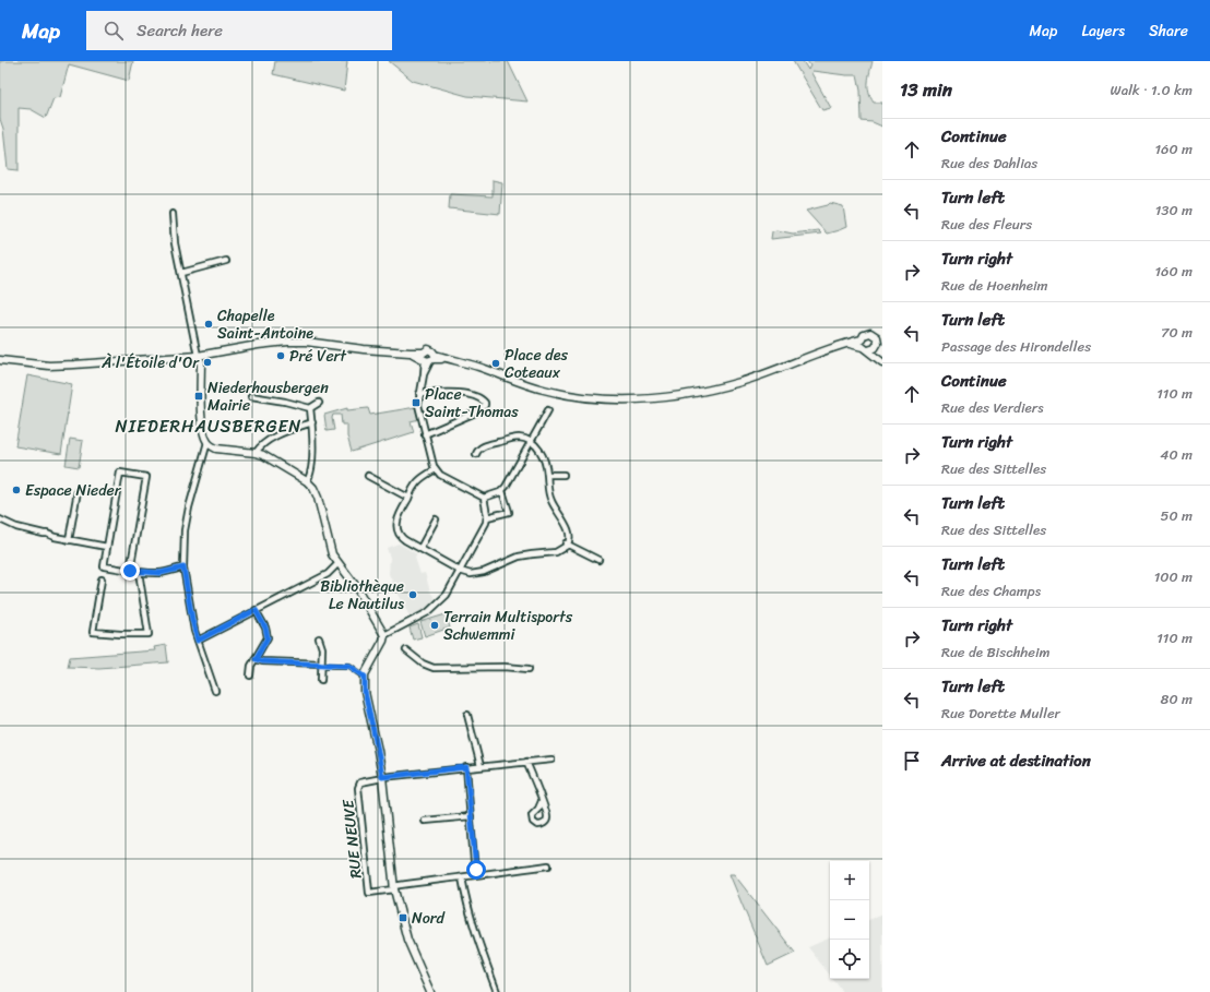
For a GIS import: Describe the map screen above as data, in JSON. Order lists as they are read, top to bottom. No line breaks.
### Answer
{"streets":{"street":["RUE NEUVE"]},"districts":["NIEDERHAUSBERGEN"],"places":{"other":["Chapelle Saint-Antoine","Pré Vert","À l'Étoile d'Or","Place des Coteaux","Espace Nieder","Bibliothèque Le Nautilus","Terrain Multisports Schwemmi"],"transit":["Niederhausbergen Mairie","Place Saint-Thomas","Nord"]},"page":{"header":"Map","search":"Search here","nav":["Map","Layers","Share"],"heading":["13 min","Walk · 1.0 km"],"list":[["Continue","Rue des Dahlias","160 m"],["Turn left","Rue des Fleurs","130 m"],["Turn right","Rue de Hoenheim","160 m"],["Turn left","Passage des Hirondelles","70 m"],["Continue","Rue des Verdiers","110 m"],["Turn right","Rue des Sittelles","40 m"],["Turn left","Rue des Sittelles","50 m"],["Turn left","Rue des Champs","100 m"],["Turn right","Rue de Bischheim","110 m"],["Turn left","Rue Dorette Muller","80 m"],"Arrive at destination"],"map_buttons":["+","−"]}}
